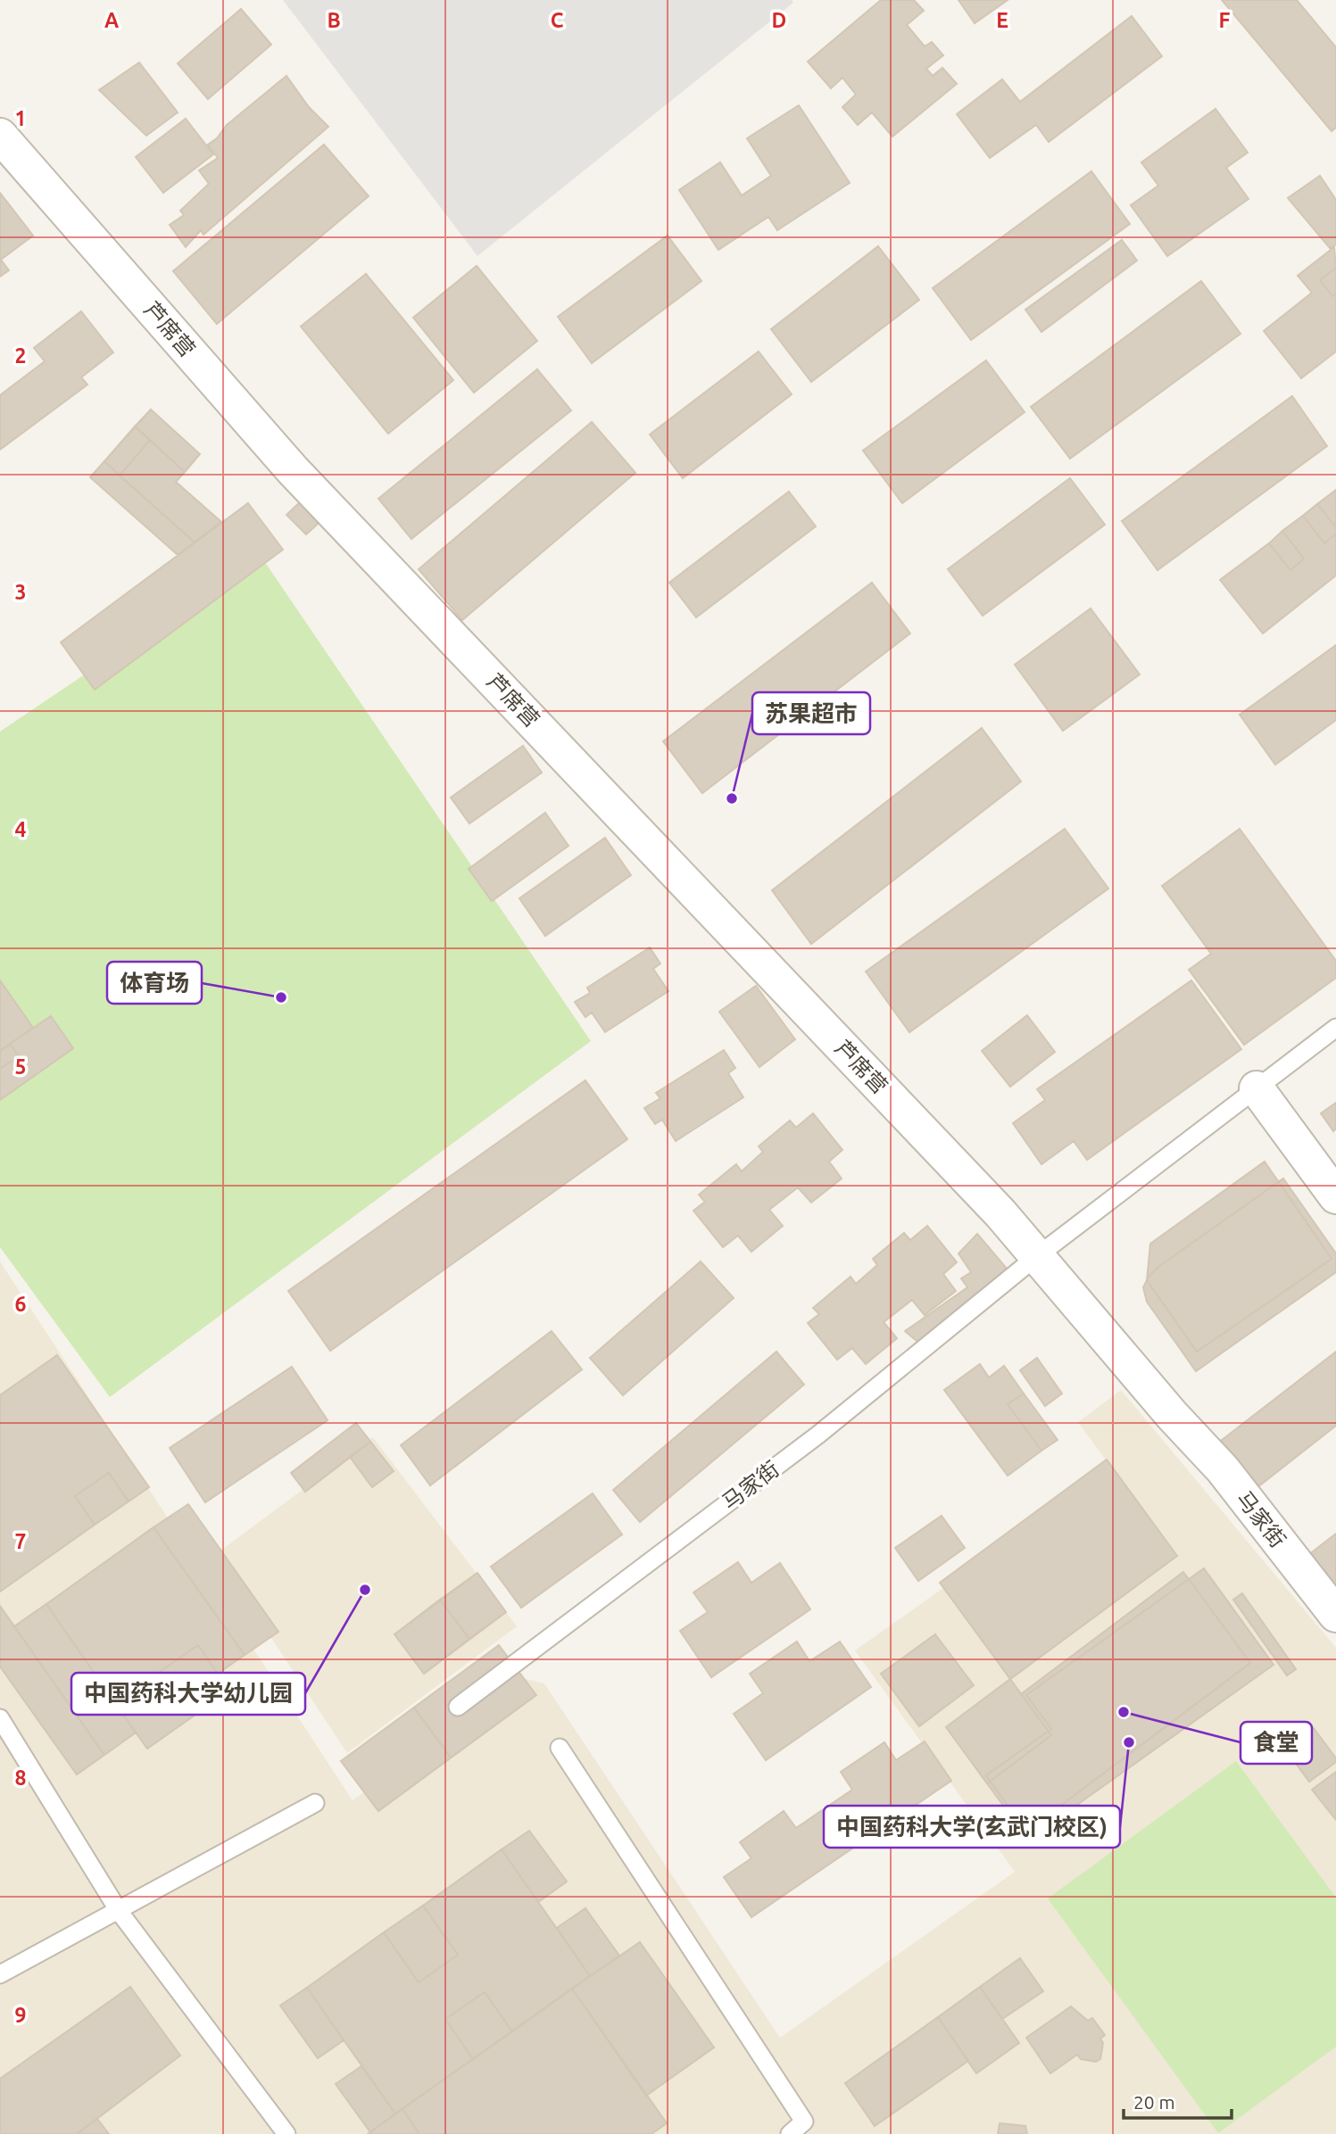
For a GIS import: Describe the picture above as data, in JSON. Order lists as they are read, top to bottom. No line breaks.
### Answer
{"streets":{"street":["芦席营","马家街"]},"crossings":[["芦席营","马家街"]],"places":["苏果超市","体育场","中国药科大学幼儿园","食堂","中国药科大学(玄武门校区)"],"scale_bar":"20 m","grid":{"columns":["A","B","C","D","E","F"],"rows":["1","2","3","4","5","6","7","8","9"]}}
